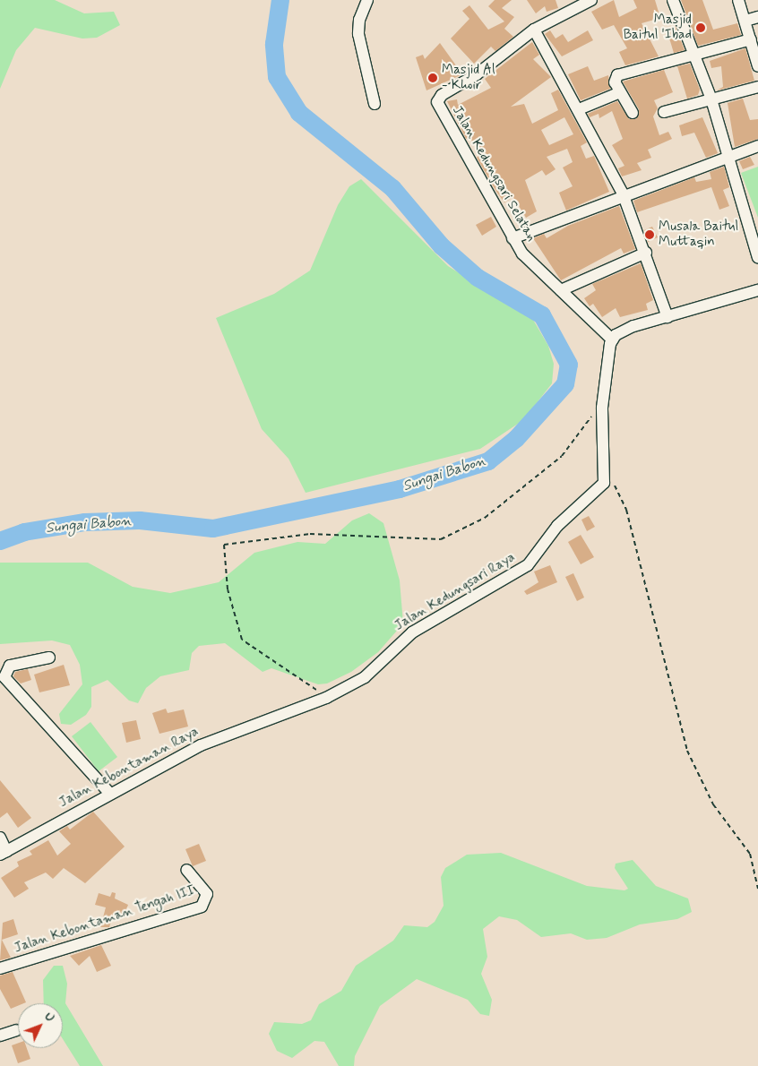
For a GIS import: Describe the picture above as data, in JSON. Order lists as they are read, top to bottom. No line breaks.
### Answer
{"streets":{"street":["Jalan Kedungsari Selatan","Jalan Kedungsari Raya","Jalan Kebontaman Raya","Jalan Kebontaman Tengah III"]},"crossings":[["Jalan Kedungsari Raya","Jalan Kebontaman Raya"]],"water":["Sungai Babon"],"places":["Masjid Baitul 'Ibad","Masjid Al - Khoir","Musala Baitul Muttaqin"],"north":"top right"}
